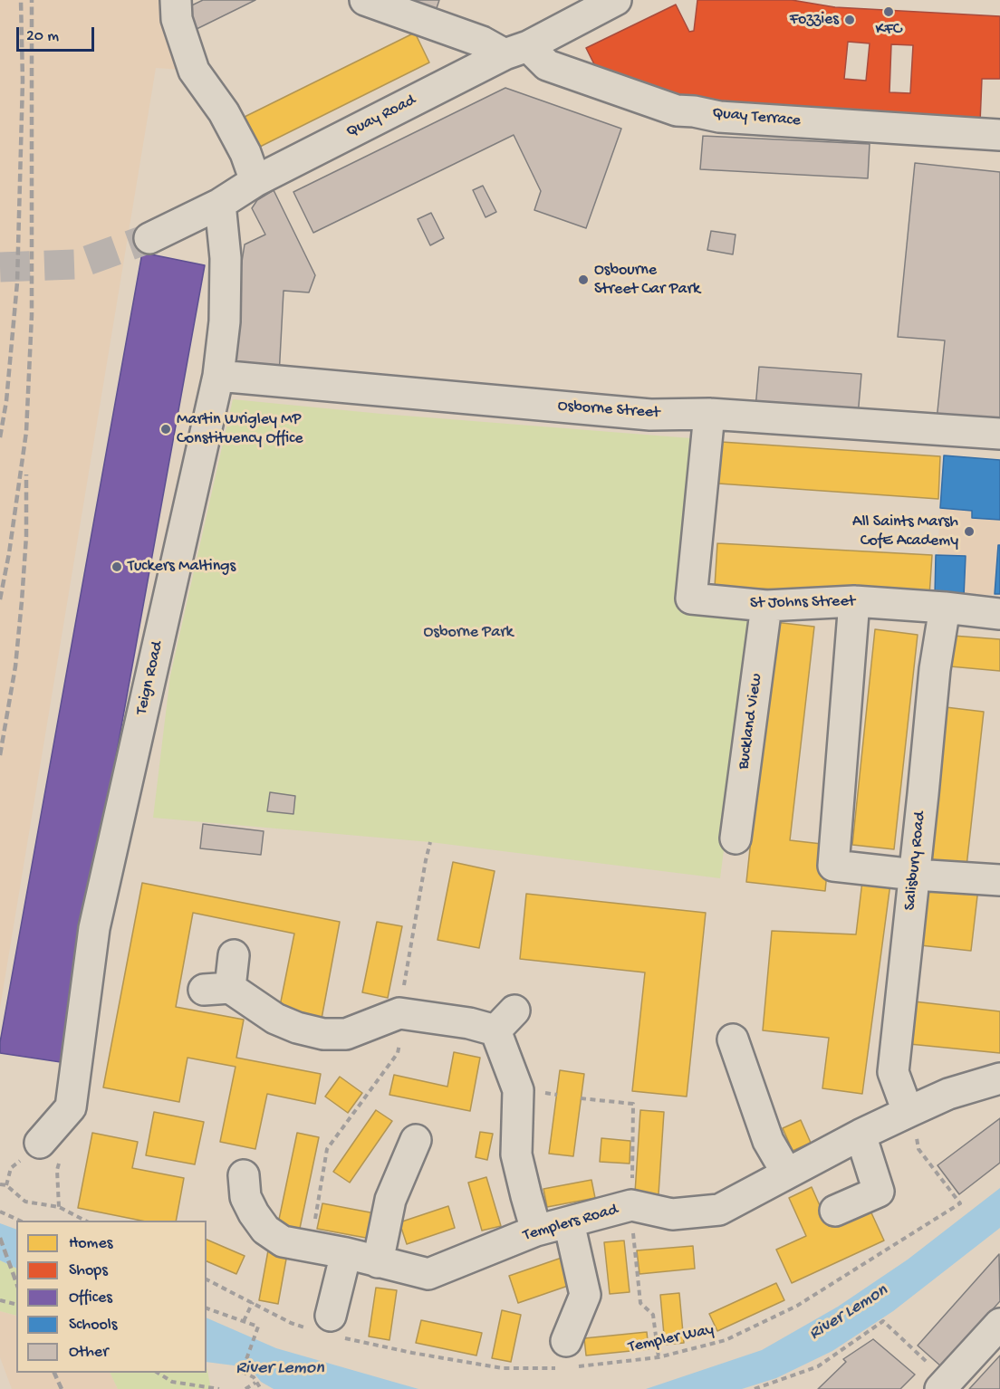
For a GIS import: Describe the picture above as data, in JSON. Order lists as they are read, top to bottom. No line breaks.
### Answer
{"streets":{"street":["Quay Road","Quay Terrace","Osborne Street","St Johns Street","Teign Road","Buckland View","Salisbury Road","Templers Road"],"path":["Templer Way"]},"crossings":[["Quay Road","Quay Terrace"],["Quay Road","Teign Road"],["Osborne Street","St Johns Street"],["Osborne Street","Teign Road"],["St Johns Street","Buckland View"],["St Johns Street","Salisbury Road"],["Salisbury Road","Templers Road"],["Salisbury Road","Templer Way"],["Templers Road","Templer Way"]],"water":["River Lemon"],"parks":["Osborne Park"],"places":["KFC","Fozzies","Osbourne Street Car Park","Martin Wrigley MP Constituency Office","All Saints Marsh CofE Academy","Tuckers Maltings"],"legend":["Homes","Shops","Offices","Schools","Other"],"scale_bar":"20 m"}
